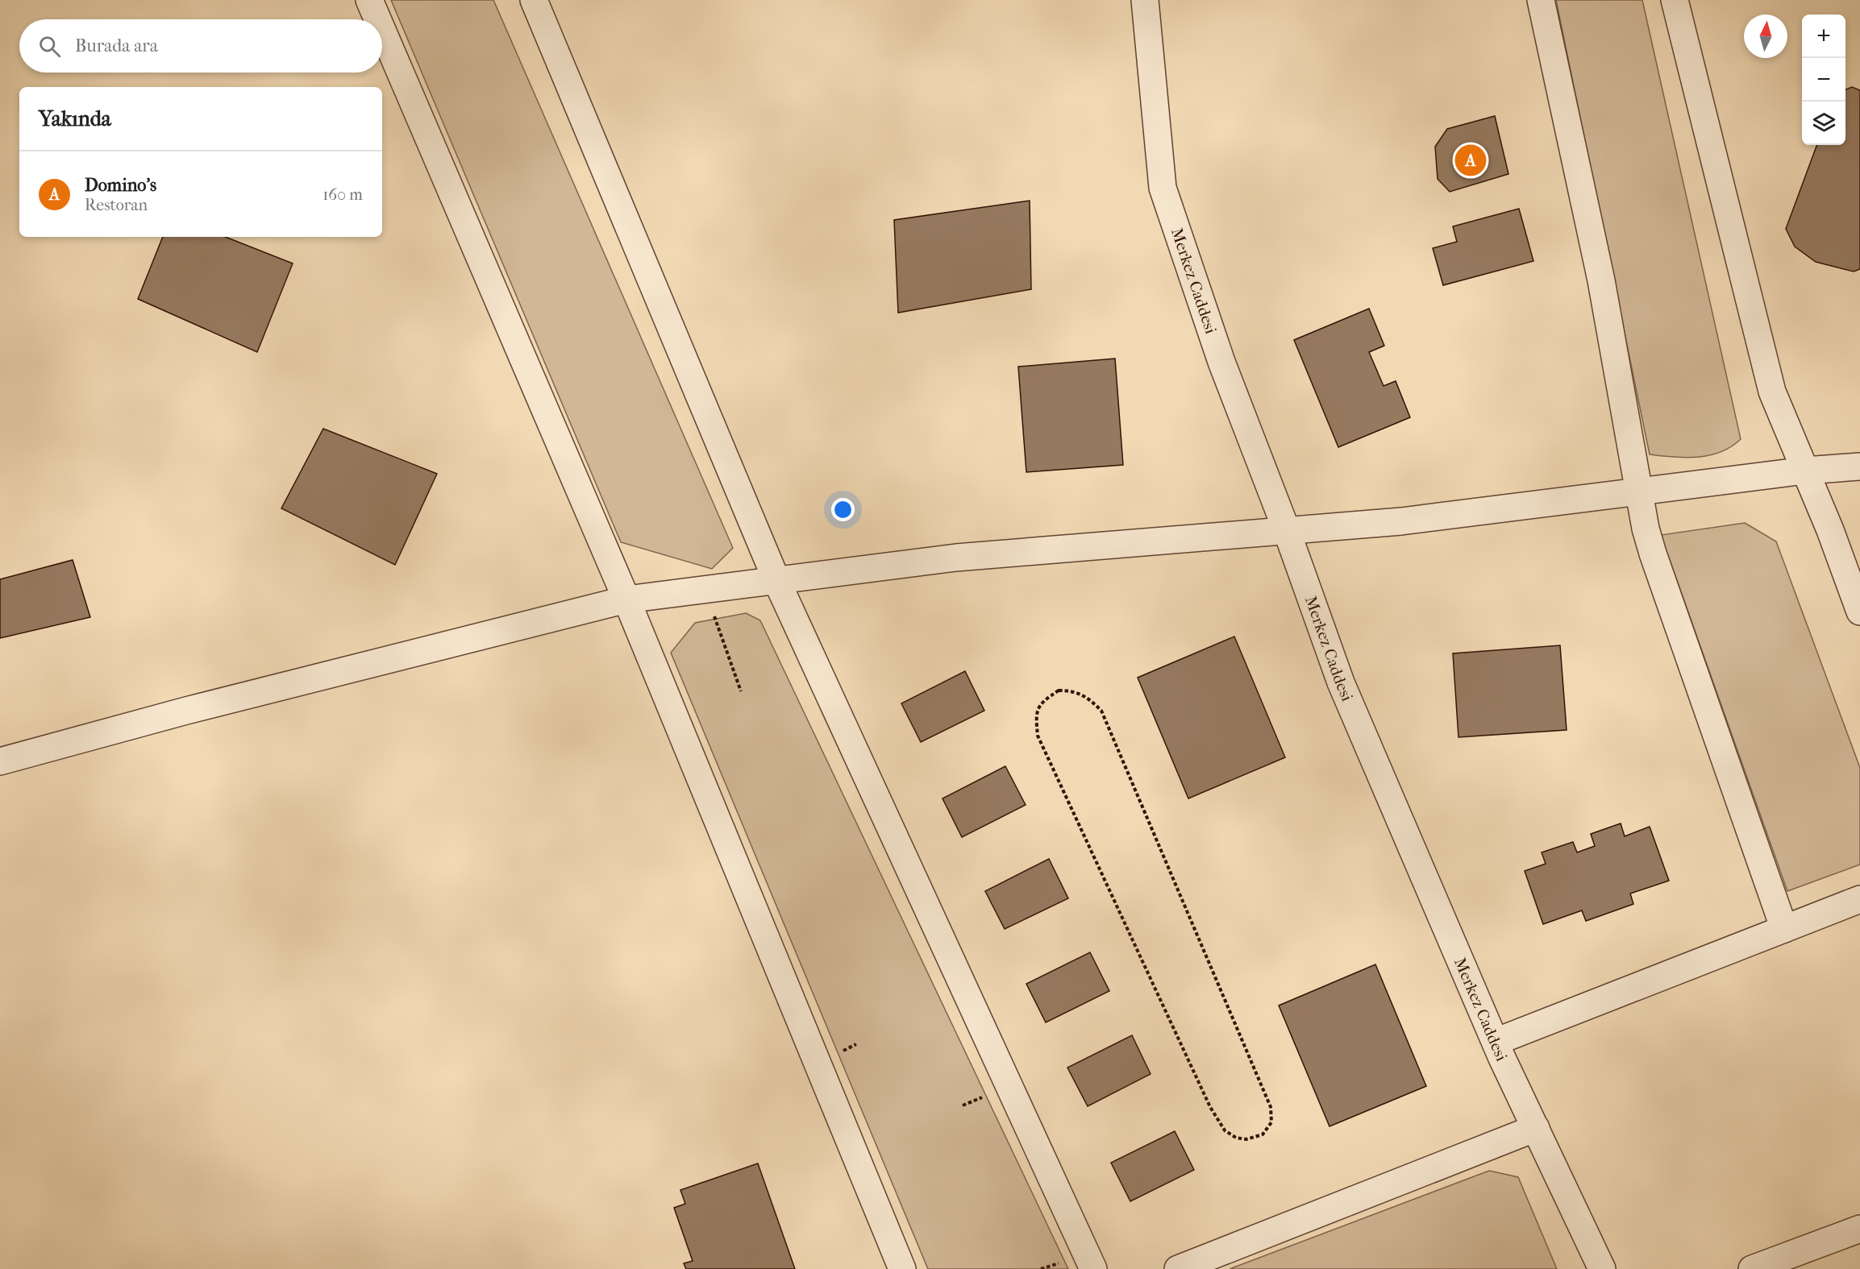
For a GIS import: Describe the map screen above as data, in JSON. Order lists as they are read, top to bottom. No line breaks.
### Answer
{"streets":{"street":["Merkez Caddesi"]},"north":"top","page":{"map_buttons":["+","−"],"search":"Burada ara","heading":"Yakında","pins":"A","list":[{"mark":"A","name":"Domino's","note":"Restoran","value":"160 m"}]}}
